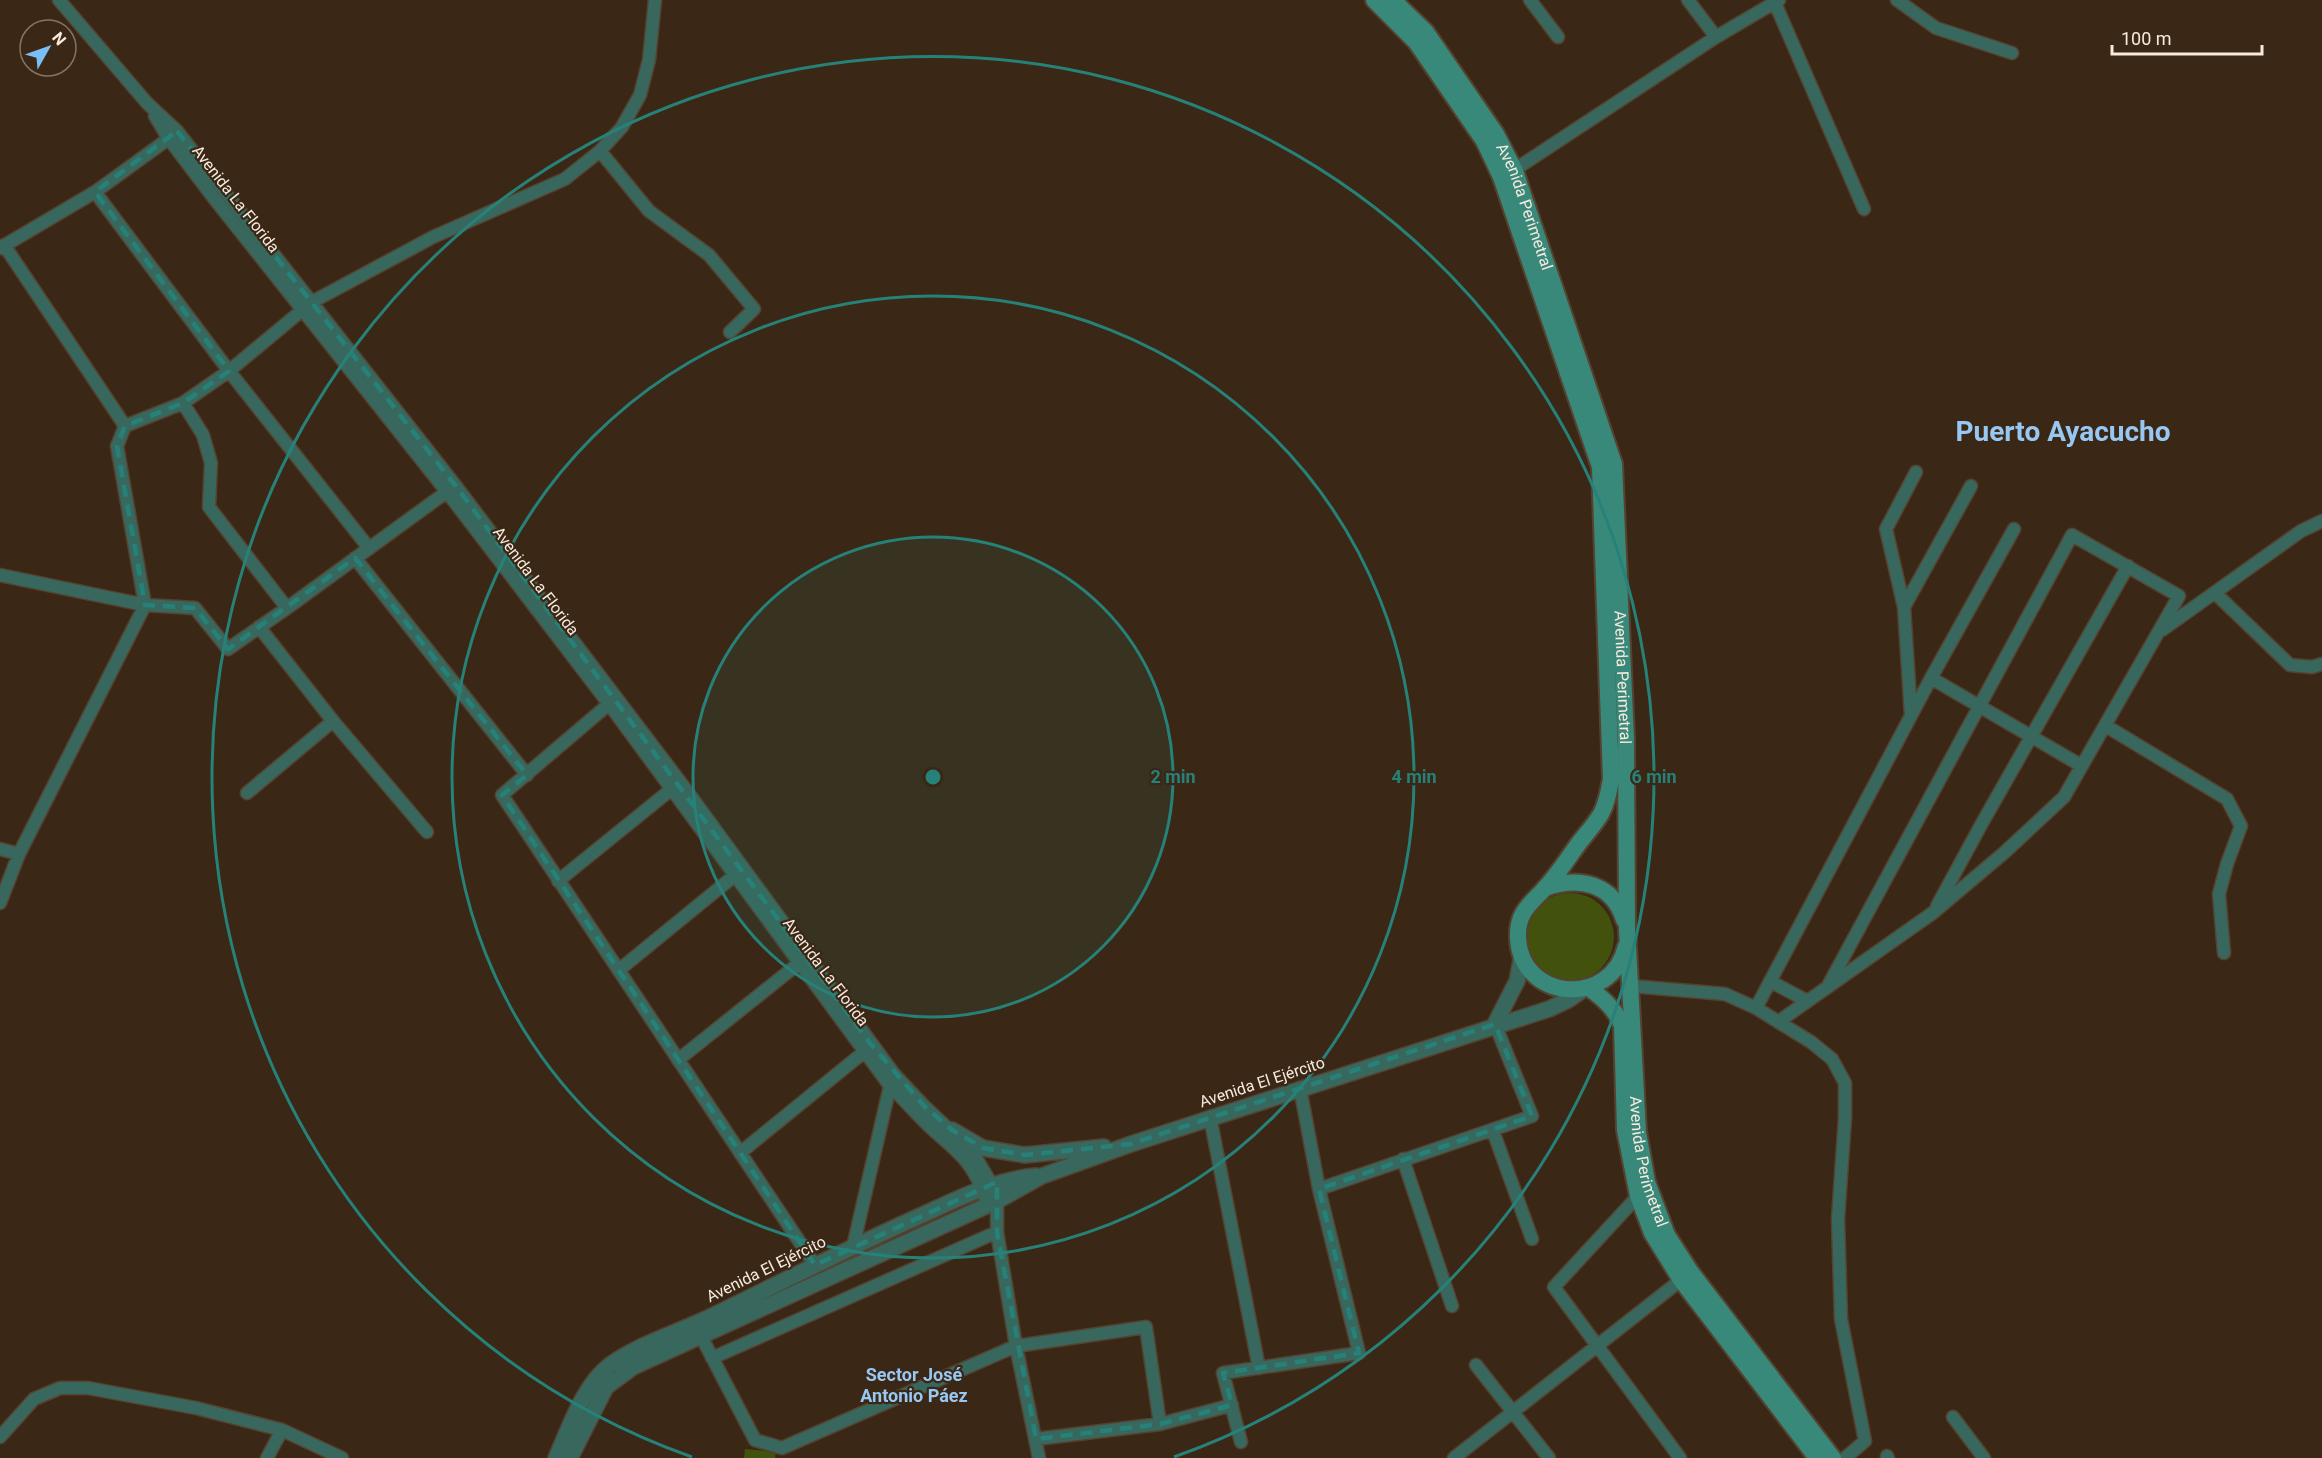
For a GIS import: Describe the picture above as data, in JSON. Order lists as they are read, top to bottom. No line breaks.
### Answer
{"streets":{"main road":["Avenida Perimetral"],"street":["Avenida La Florida","Avenida El Ejército"]},"crossings":[["Avenida La Florida","Avenida El Ejército"],["Avenida Perimetral","Avenida El Ejército"]],"districts":["Puerto Ayacucho","Sector José Antonio Páez"],"scale_bar":"100 m","north":"top right","rings":["2 min","4 min","6 min"]}
